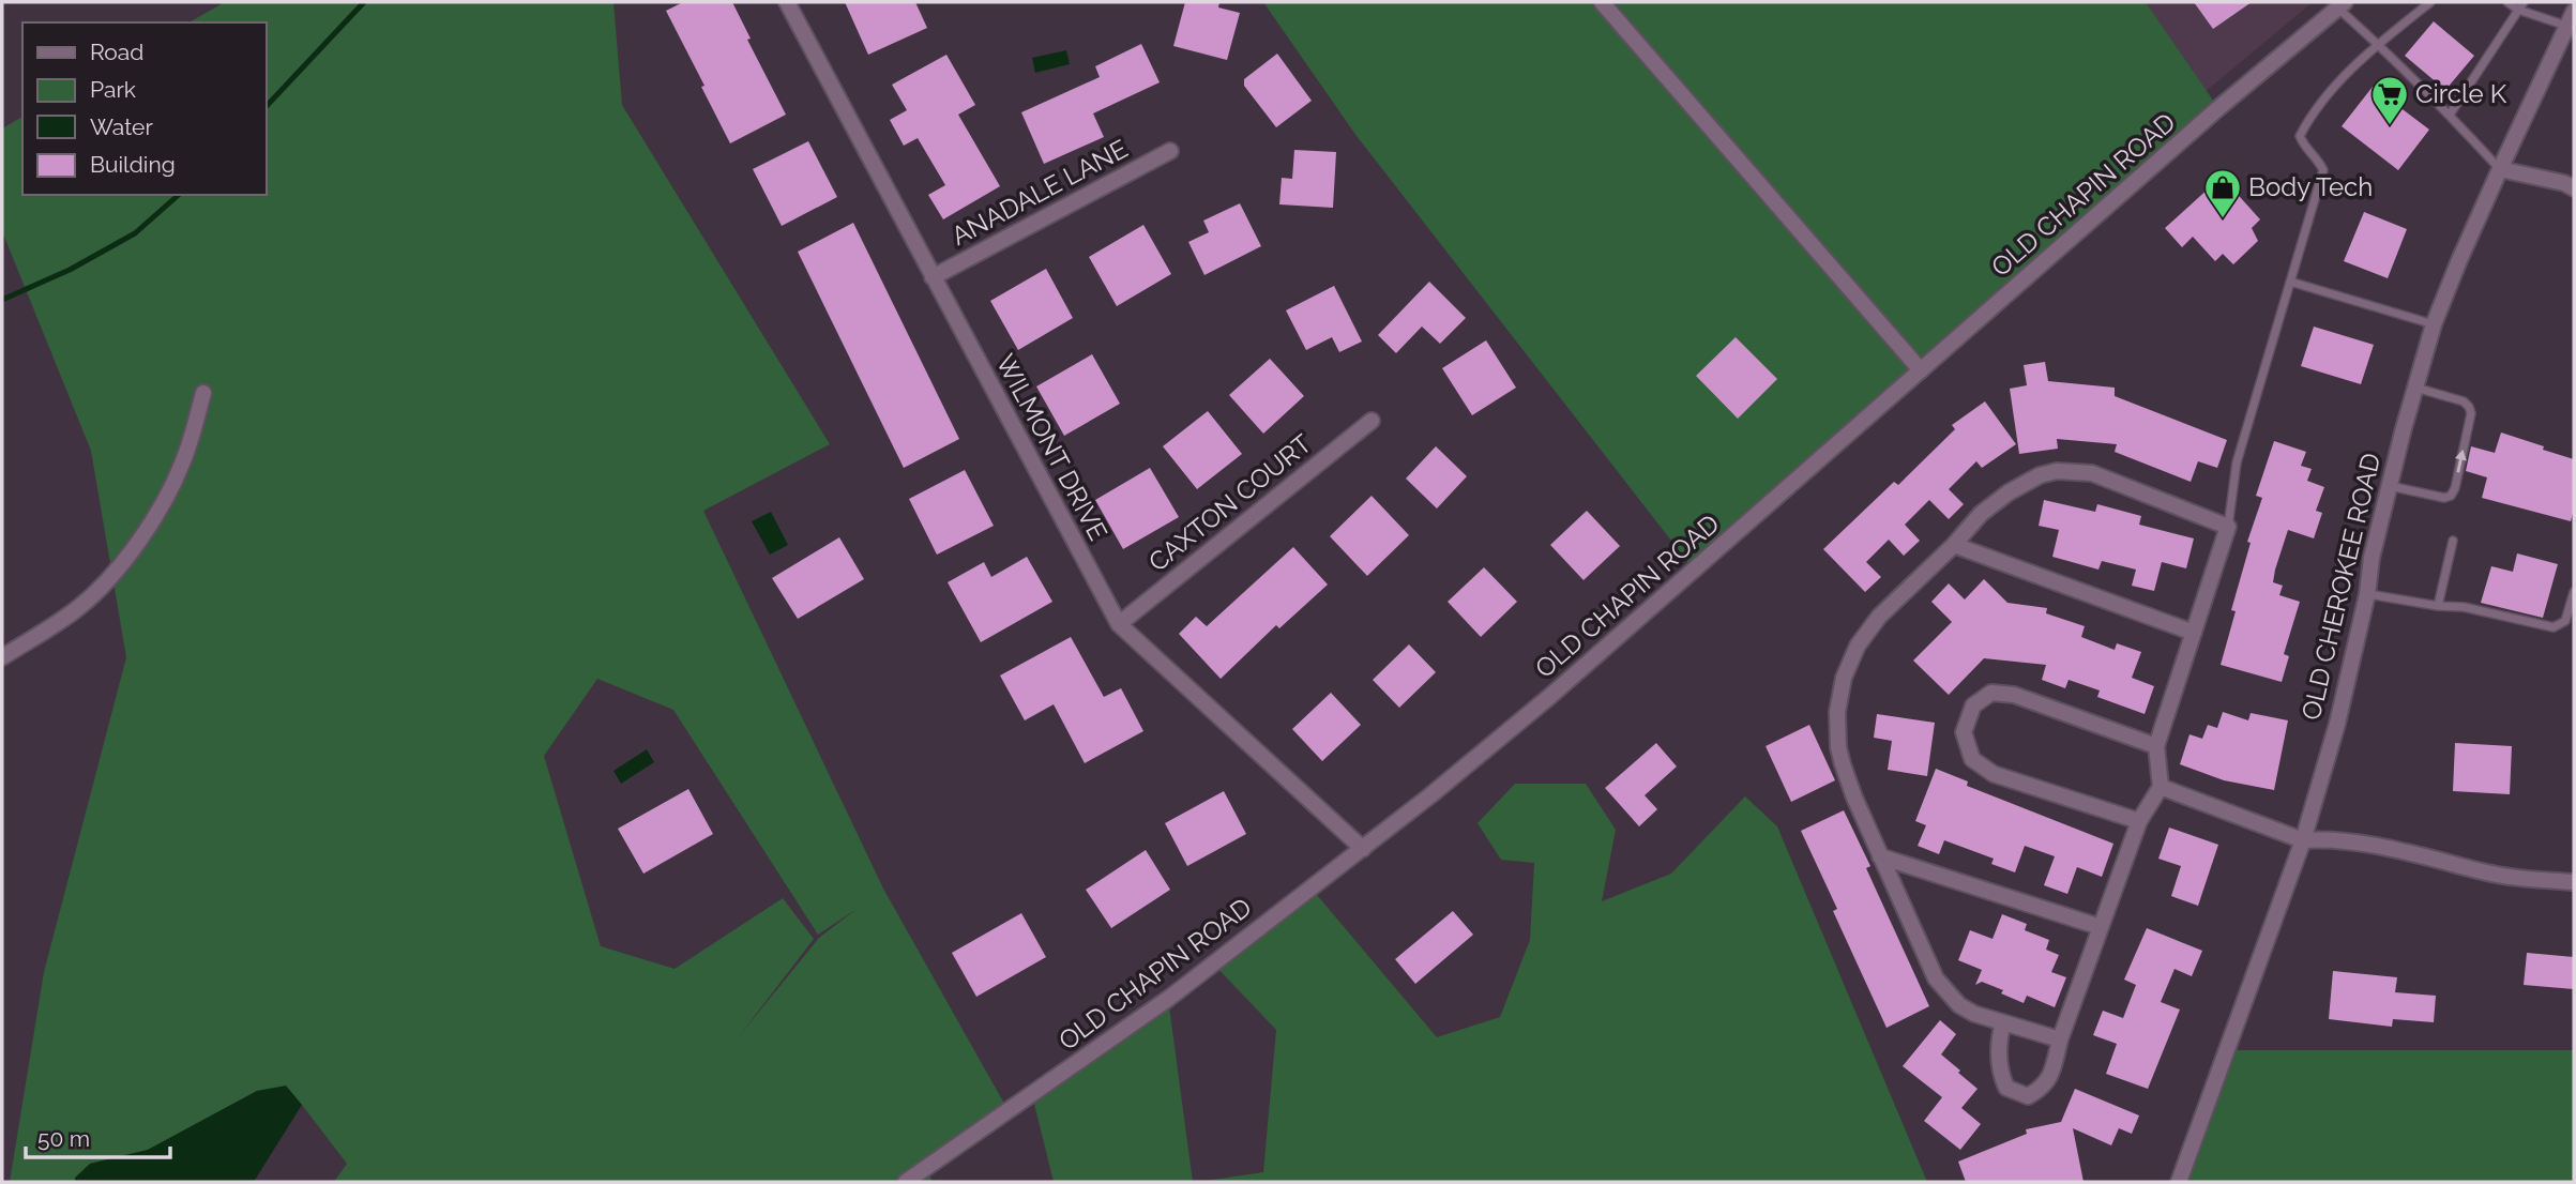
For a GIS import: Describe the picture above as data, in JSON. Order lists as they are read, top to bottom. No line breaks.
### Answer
{"streets":{"street":["ANADALE LANE","OLD CHAPIN ROAD","WILMONT DRIVE","CAXTON COURT","OLD CHEROKEE ROAD"]},"crossings":[["ANADALE LANE","WILMONT DRIVE"],["OLD CHAPIN ROAD","WILMONT DRIVE"],["WILMONT DRIVE","CAXTON COURT"]],"places":{"supermarket":["Circle K"],"shop":["Body Tech"]},"legend":["Road","Park","Water","Building"],"scale_bar":"50 m"}
